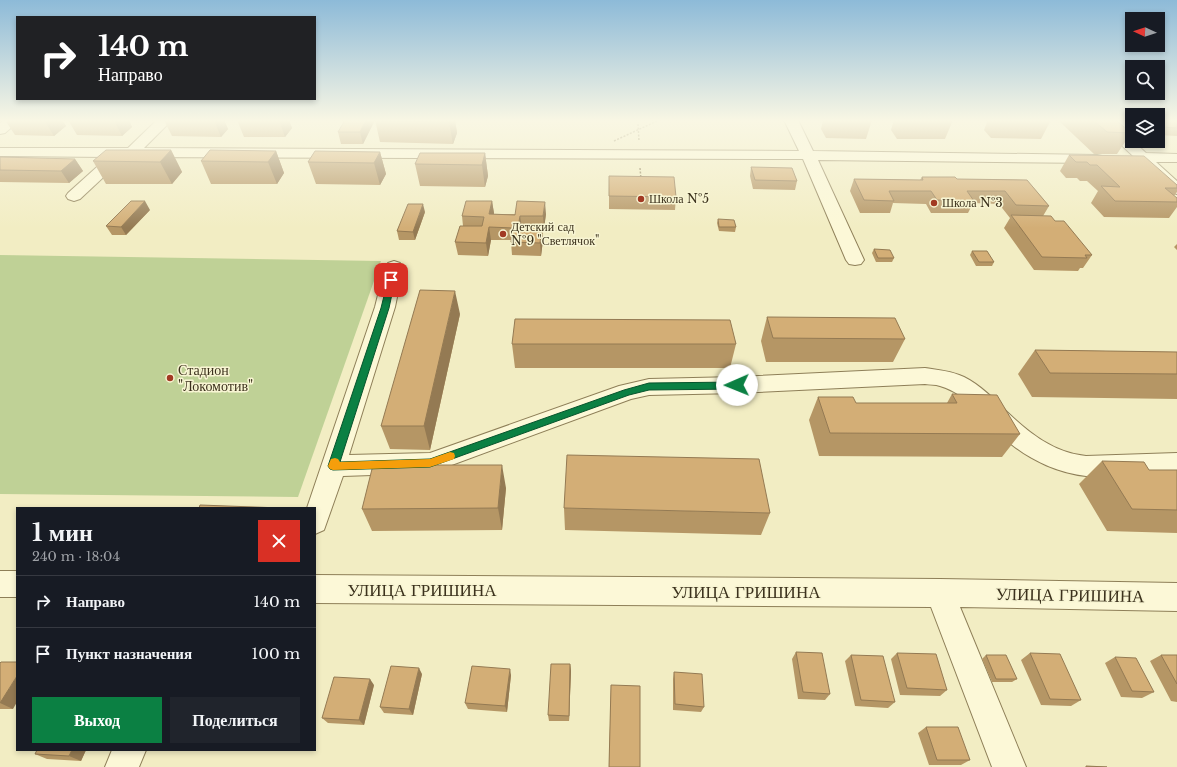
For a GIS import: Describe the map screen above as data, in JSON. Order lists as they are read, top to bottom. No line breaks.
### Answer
{"streets":{"street":["УЛИЦА ГРИШИНА"]},"places":["Школа №5","Школа №3","Детский сад №9 \"Светлячок\"","Стадион \"Локомотив\""],"north":"left","page":{"turn":["140 m","Направо"],"heading":["1 мин","240 m · 18:04"],"list":[{"name":"Направо","value":"140 m"},{"name":"Пункт назначения","value":"100 m"}],"buttons":["Выход","Поделиться"]}}
